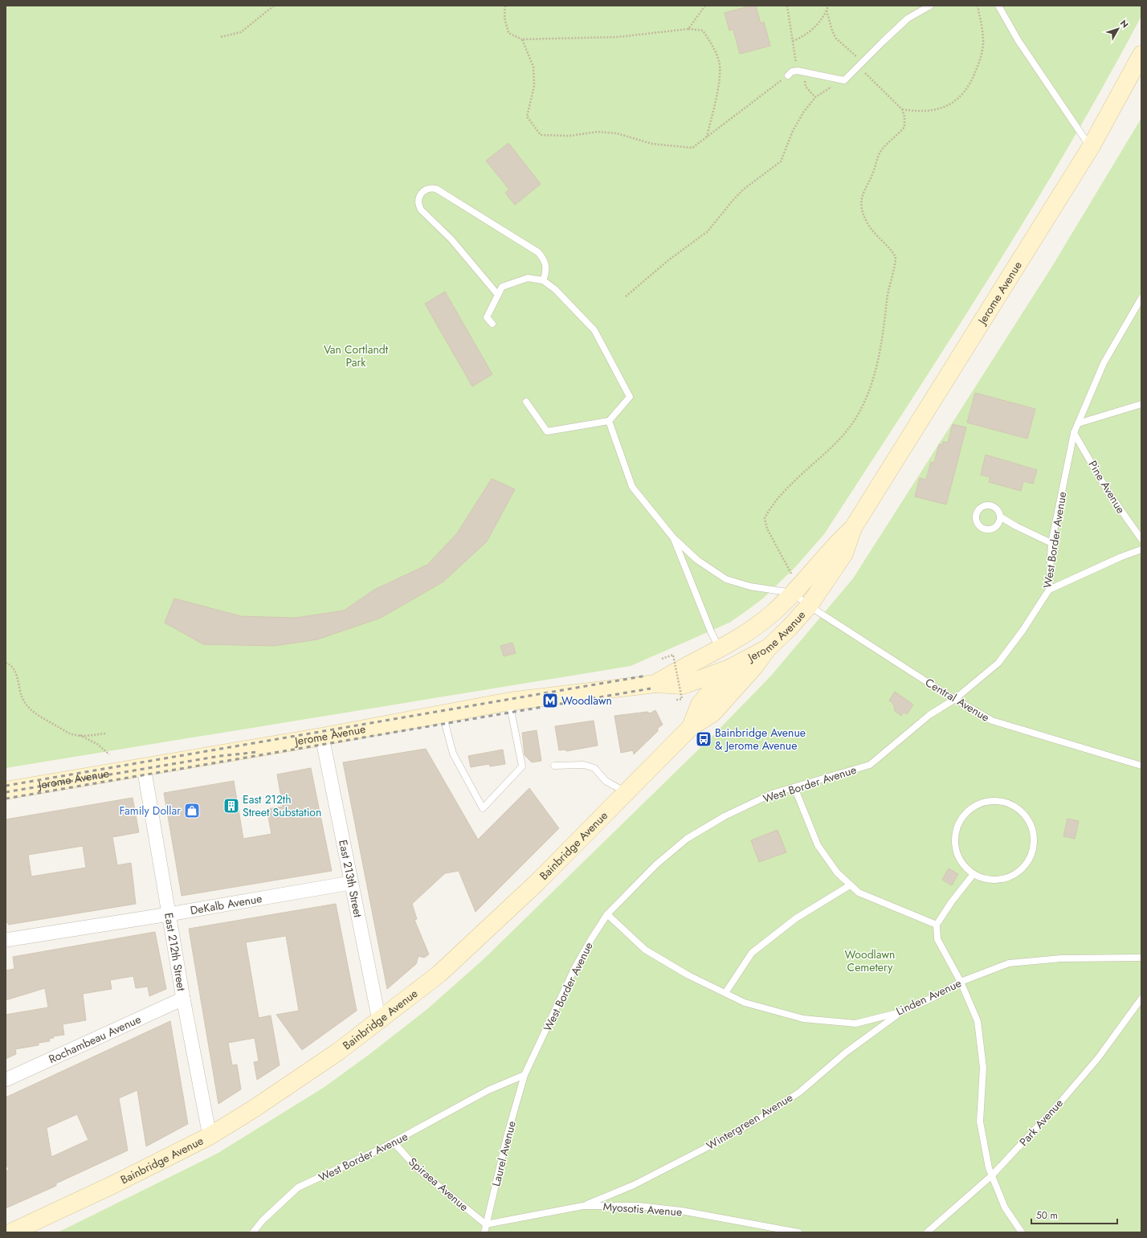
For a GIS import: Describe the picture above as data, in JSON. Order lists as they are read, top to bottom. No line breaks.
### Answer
{"streets":{"main road":["Jerome Avenue","Bainbridge Avenue"],"street":["East 213th Street","DeKalb Avenue","East 212th Street","Rochambeau Avenue"],"lane":["Pine Avenue","West Border Avenue","Central Avenue","Linden Avenue","Wintergreen Avenue","Park Avenue","Laurel Avenue","Spiraea Avenue","Myosotis Avenue"]},"crossings":[["Jerome Avenue","Central Avenue"],["Jerome Avenue","Bainbridge Avenue"],["Jerome Avenue","East 213th Street"],["Jerome Avenue","East 212th Street"],["Pine Avenue","West Border Avenue"],["West Border Avenue","Central Avenue"],["West Border Avenue","Linden Avenue"],["West Border Avenue","Laurel Avenue"],["West Border Avenue","Spiraea Avenue"],["Bainbridge Avenue","East 213th Street"],["Bainbridge Avenue","East 212th Street"],["East 213th Street","DeKalb Avenue"],["DeKalb Avenue","East 212th Street"],["East 212th Street","Rochambeau Avenue"],["Linden Avenue","Wintergreen Avenue"],["Wintergreen Avenue","Myosotis Avenue"],["Laurel Avenue","Spiraea Avenue"],["Laurel Avenue","Myosotis Avenue"],["Spiraea Avenue","Myosotis Avenue"]],"parks":["Van Cortlandt Park","Woodlawn Cemetery"],"places":{"metro station":["Woodlawn"],"bus stop":["Bainbridge Avenue & Jerome Avenue"],"building":["East 212th Street Substation"],"shop":["Family Dollar"]},"scale_bar":"50 m","north":"top right"}
